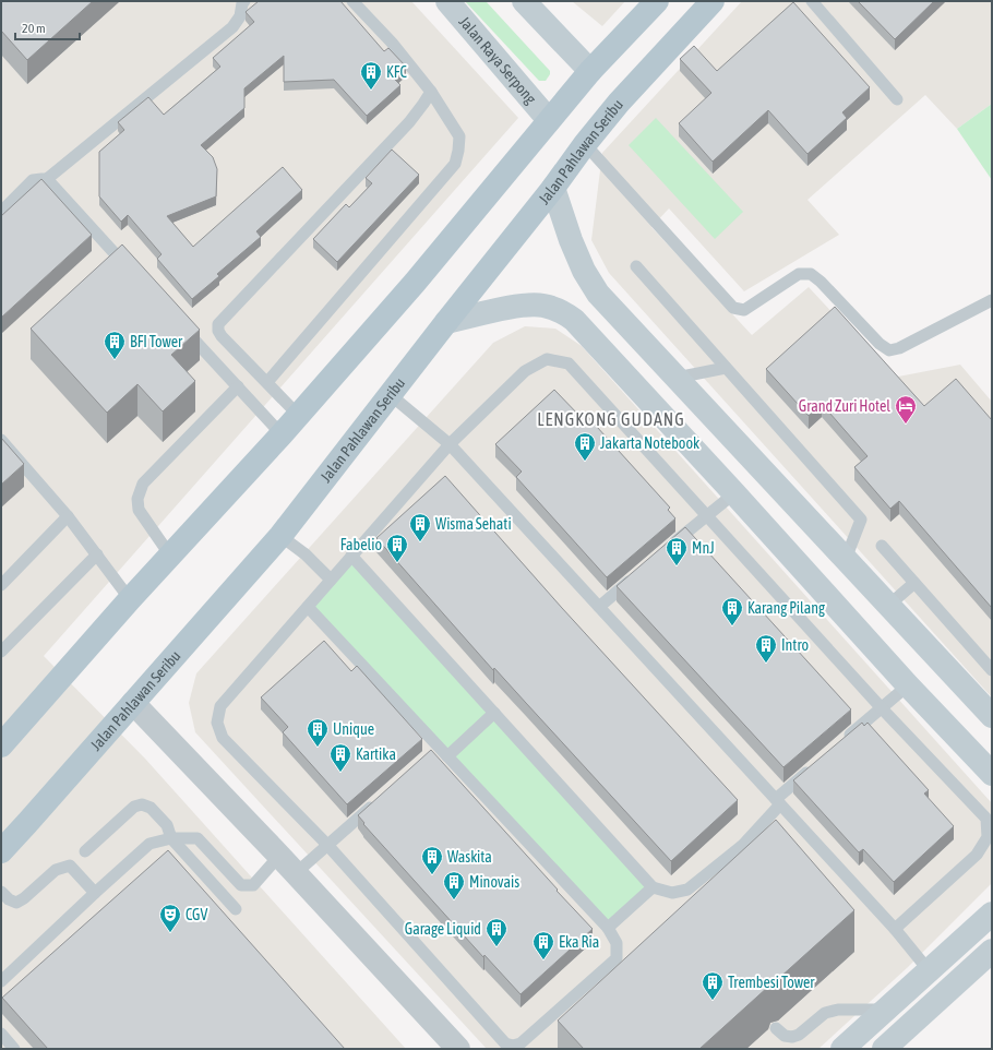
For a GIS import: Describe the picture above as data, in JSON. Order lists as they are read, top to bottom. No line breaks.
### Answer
{"streets":{"main road":["Jalan Pahlawan Seribu"],"street":["Jalan Raya Serpong"]},"districts":["LENGKONG GUDANG"],"places":{"building":["KFC","BFI Tower","Jakarta Notebook","Wisma Sehati","Fabelio","MnJ","Karang Pilang","Intro","Unique","Kartika","Waskita","Minovais","Garage Liquid","Eka Ria","Trembesi Tower"],"hotel":["Grand Zuri Hotel"],"theatre":["CGV"]},"scale_bar":"20 m"}
